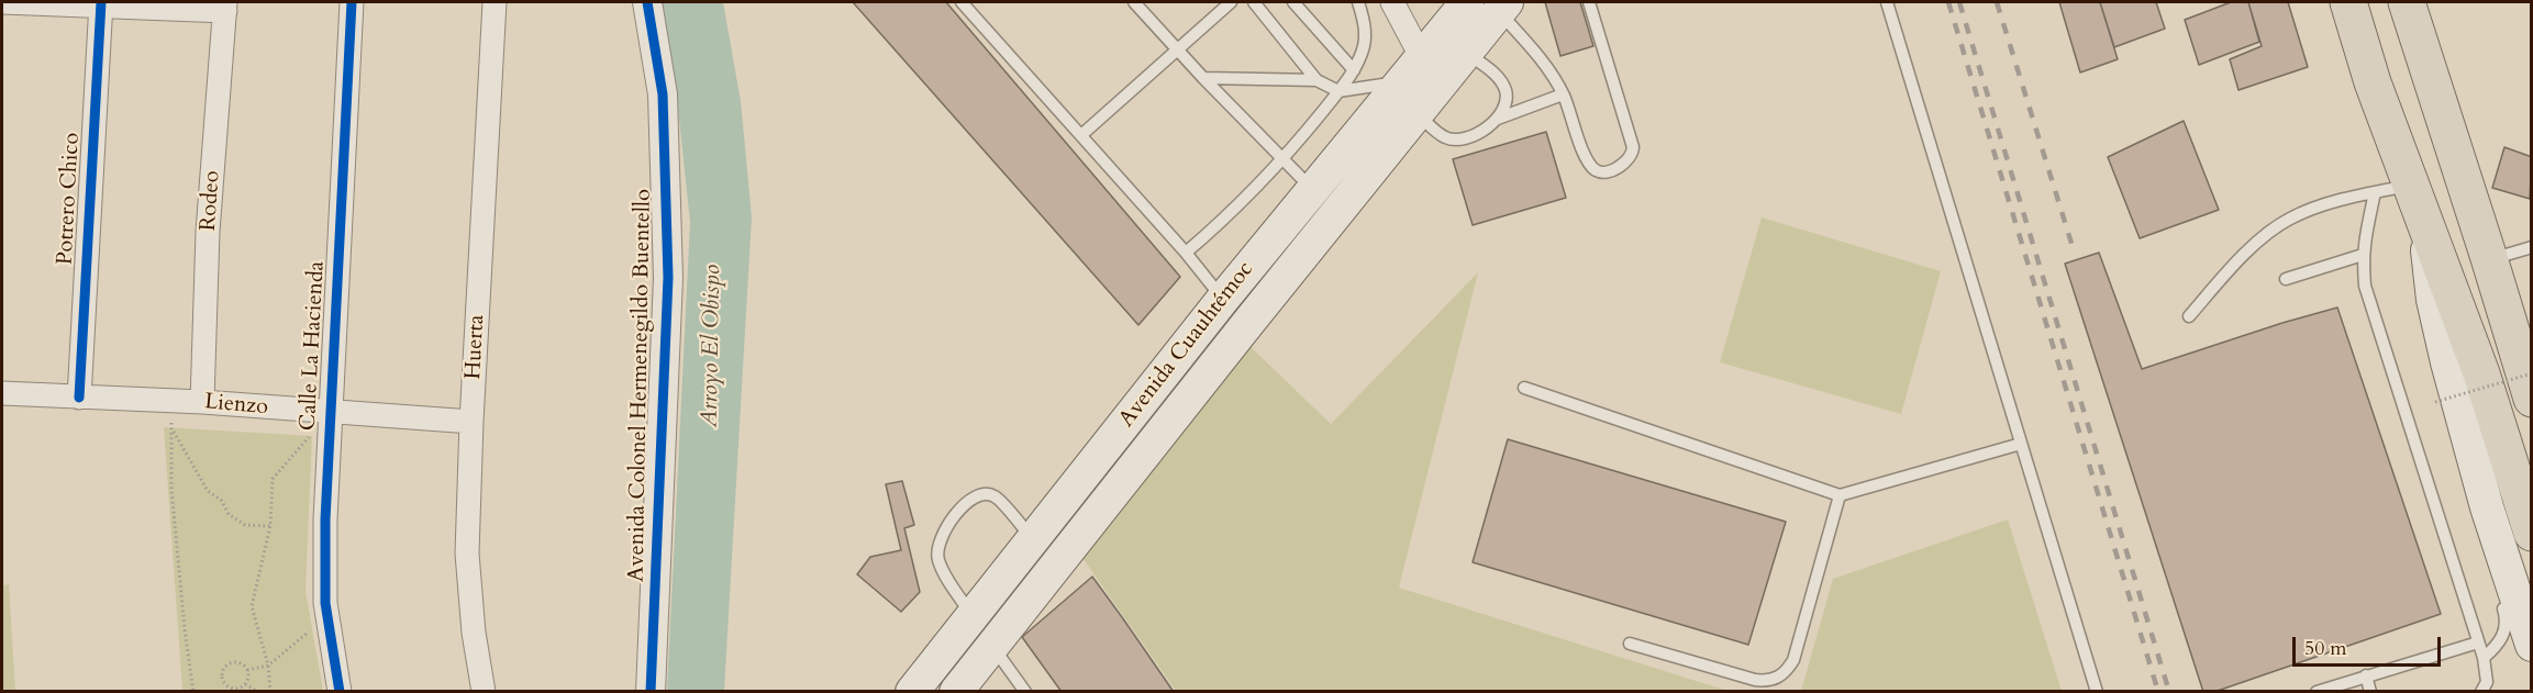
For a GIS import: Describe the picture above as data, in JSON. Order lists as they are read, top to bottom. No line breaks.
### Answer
{"streets":{"main road":["Avenida Cuauhtémoc"],"street":["Potrero Chico","Rodeo","Calle La Hacienda","Huerta","Avenida Colonel Hermenegildo Buentello","Lienzo"]},"crossings":[["Potrero Chico","Lienzo"],["Rodeo","Lienzo"],["Calle La Hacienda","Lienzo"],["Huerta","Lienzo"]],"water":["Arroyo El Obispo"],"scale_bar":"50 m"}
